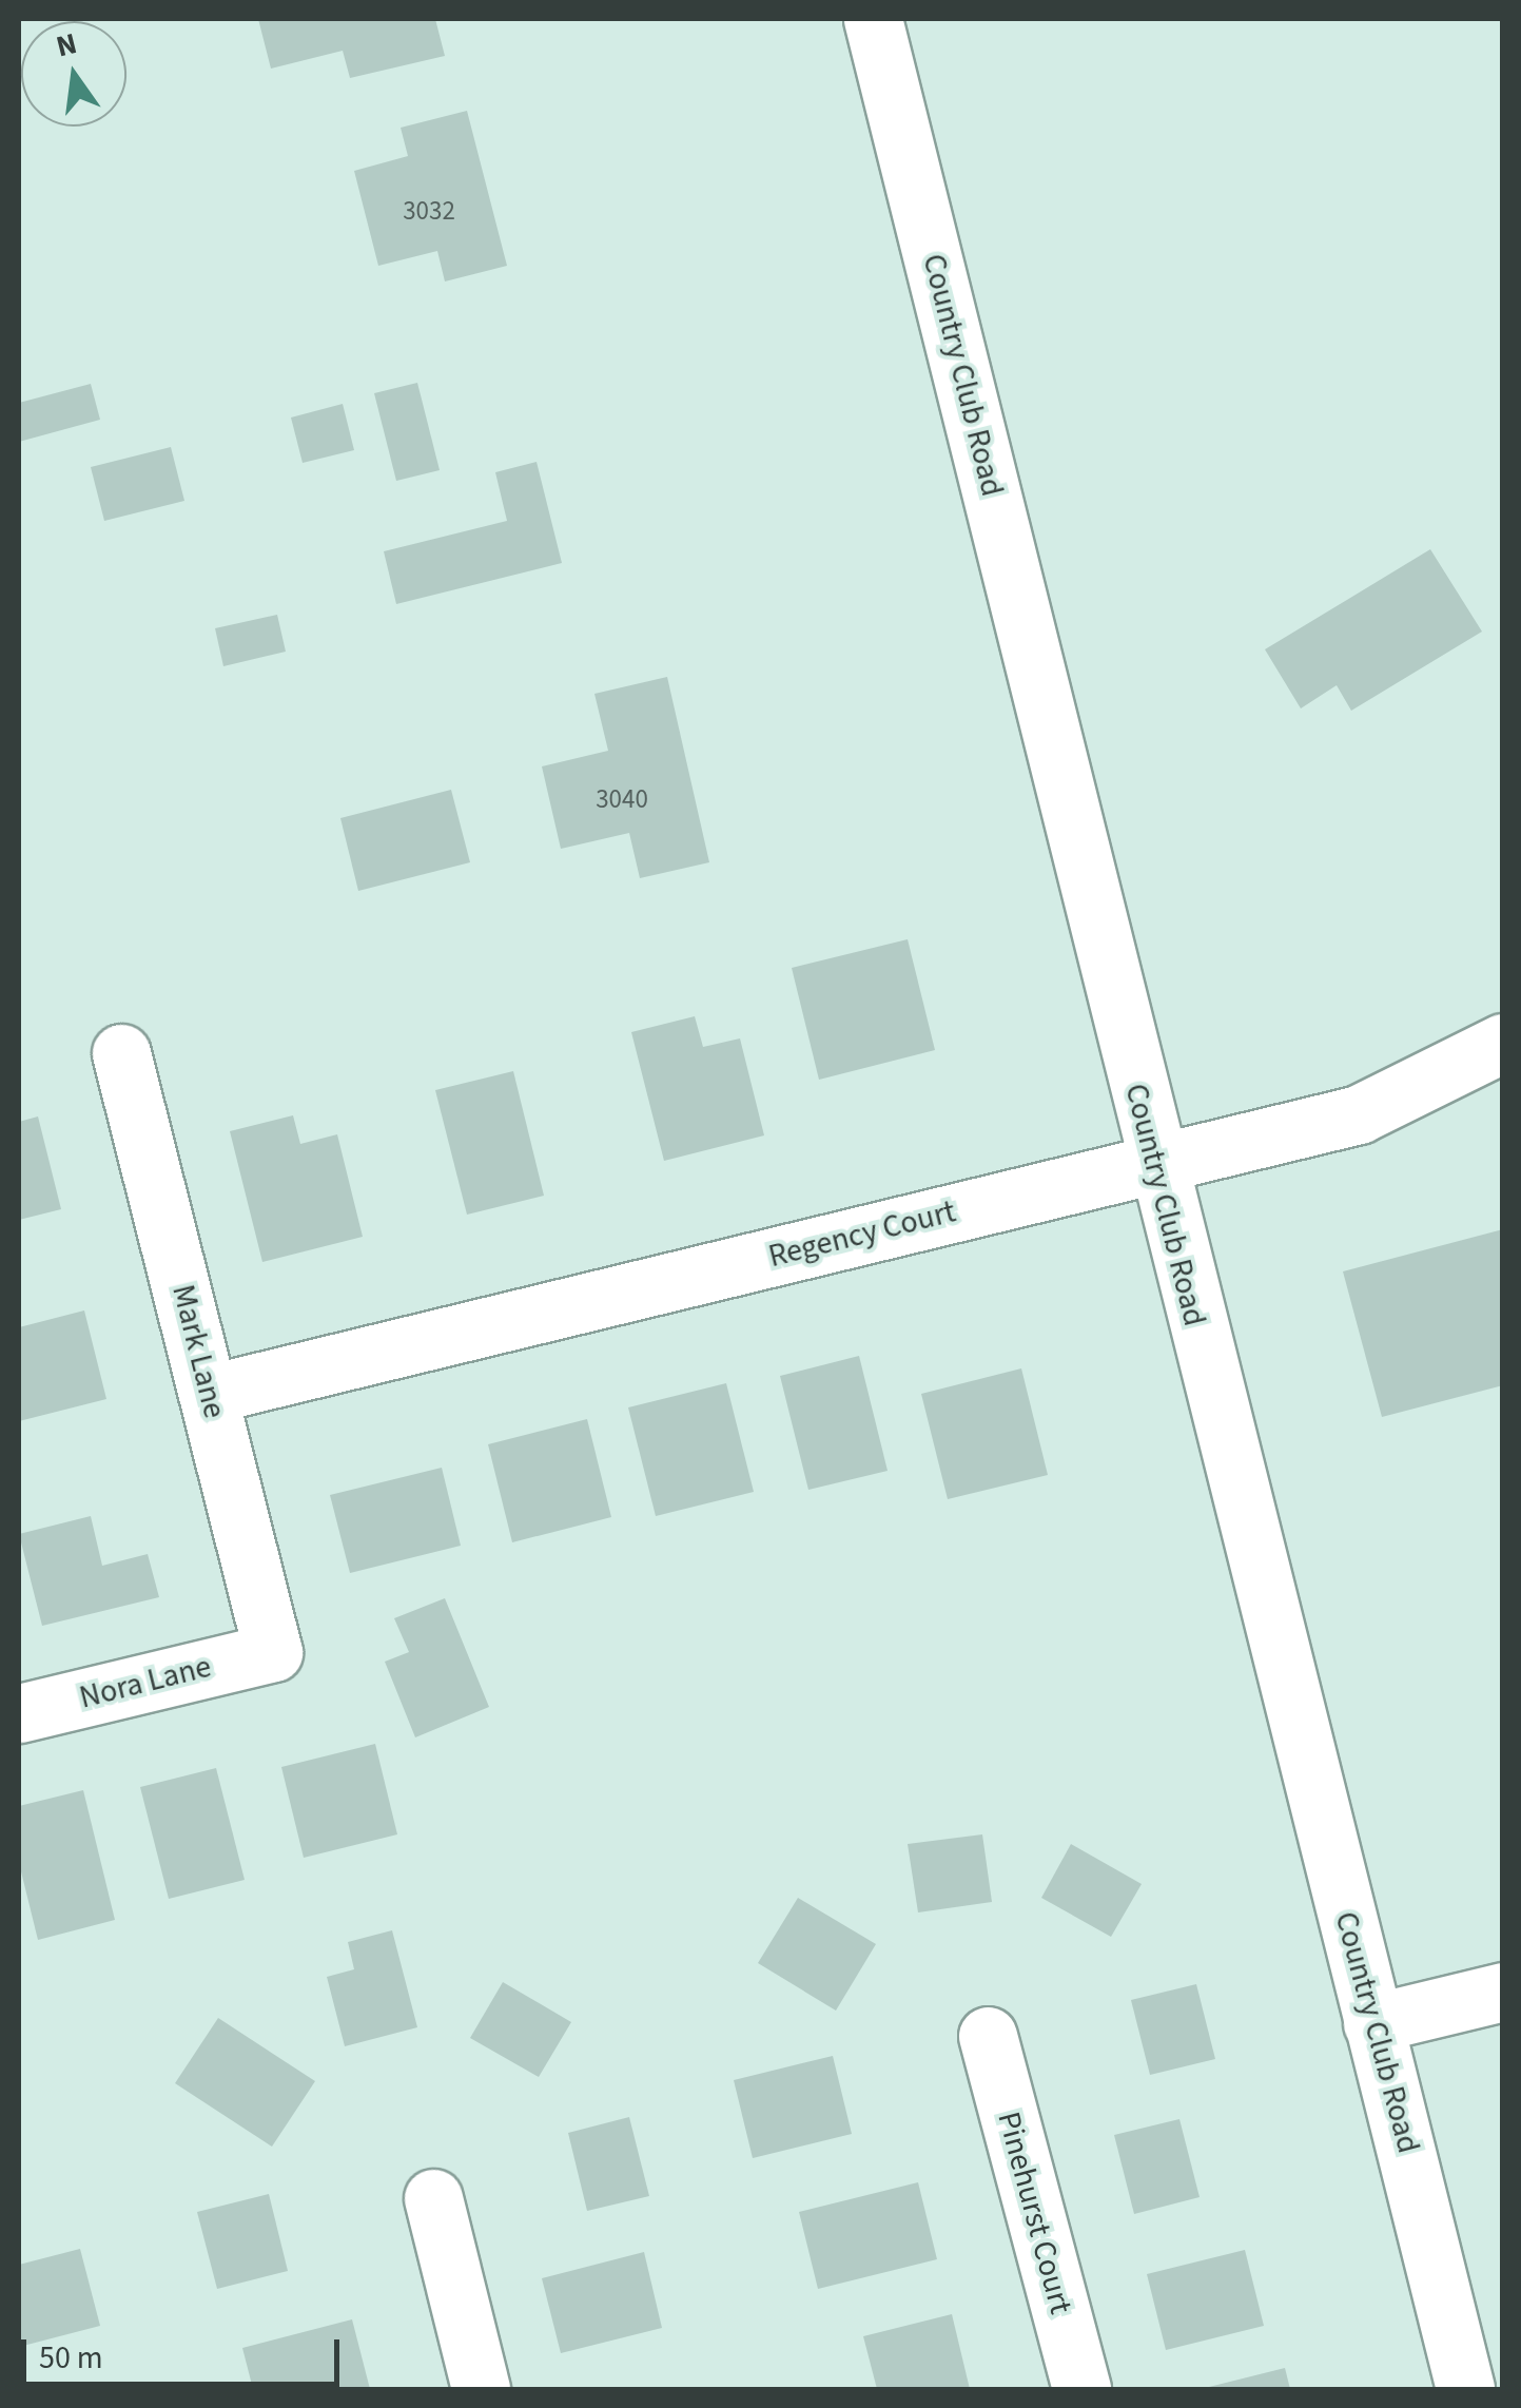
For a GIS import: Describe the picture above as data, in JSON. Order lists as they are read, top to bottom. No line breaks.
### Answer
{"streets":{"street":["Country Club Road","Regency Court","Mark Lane","Nora Lane","Pinehurst Court"]},"crossings":[["Country Club Road","Regency Court"],["Regency Court","Mark Lane"],["Mark Lane","Nora Lane"]],"house_numbers":["3032","3040"],"scale_bar":"50 m","north":"top"}
